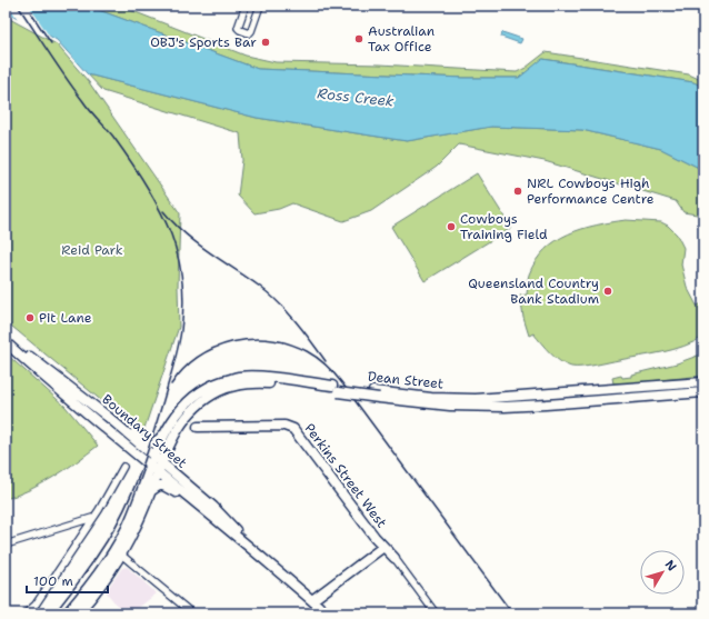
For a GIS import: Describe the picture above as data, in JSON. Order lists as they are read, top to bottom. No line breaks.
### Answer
{"streets":{"main road":["Dean Street","Boundary Street","Perkins Street West"]},"crossings":[["Dean Street","Boundary Street"]],"water":["Ross Creek"],"parks":["Reid Park"],"places":["Australian Tax Office","OBJ's Sports Bar","NRL Cowboys High Performance Centre","Cowboys Training Field","Queensland Country Bank Stadium","Pit Lane"],"scale_bar":"100 m","north":"top right"}
